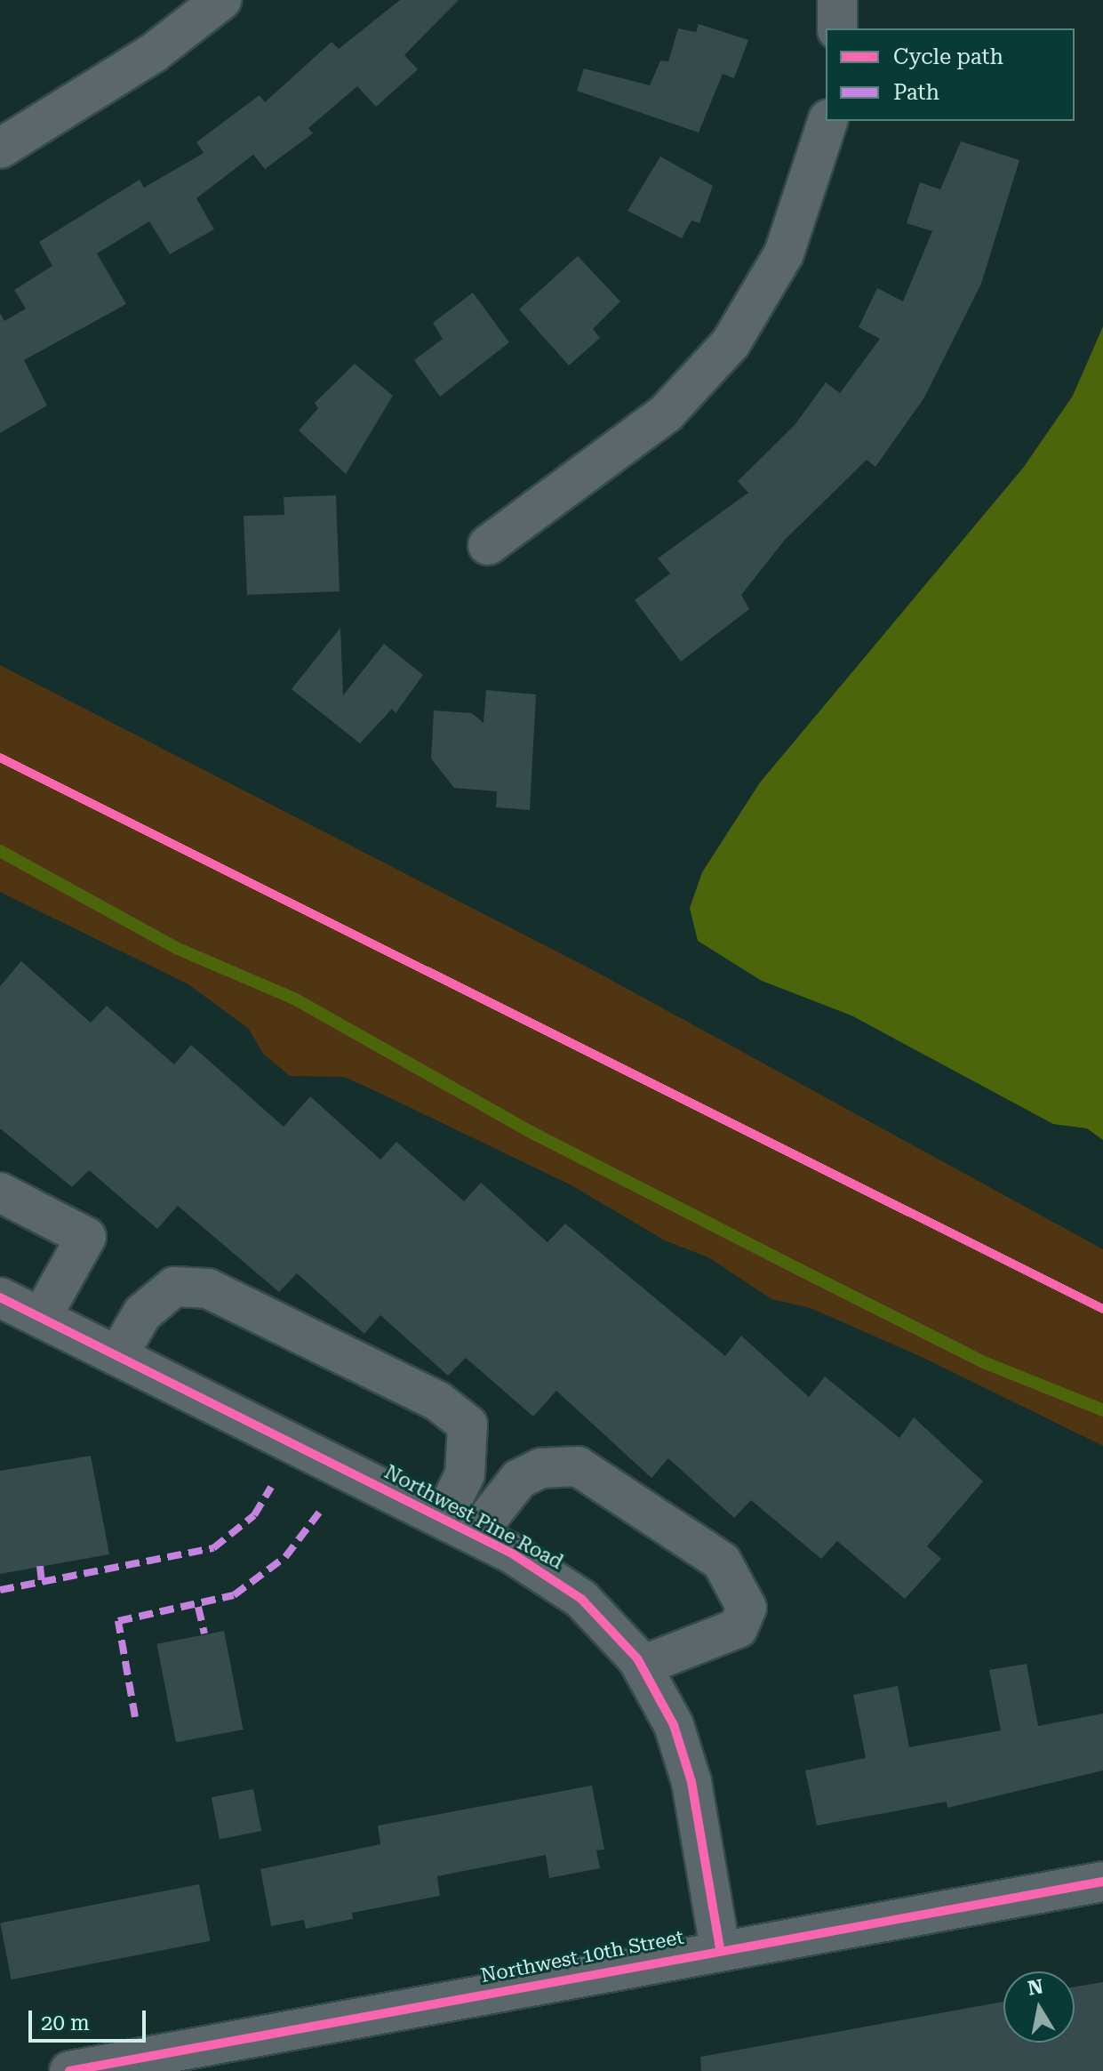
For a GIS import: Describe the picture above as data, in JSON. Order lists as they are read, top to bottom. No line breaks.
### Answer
{"streets":{"street":["Northwest Pine Road","Northwest 10th Street"]},"crossings":[["Northwest Pine Road","Northwest 10th Street"]],"legend":["Cycle path","Path"],"scale_bar":"20 m","north":"top"}
